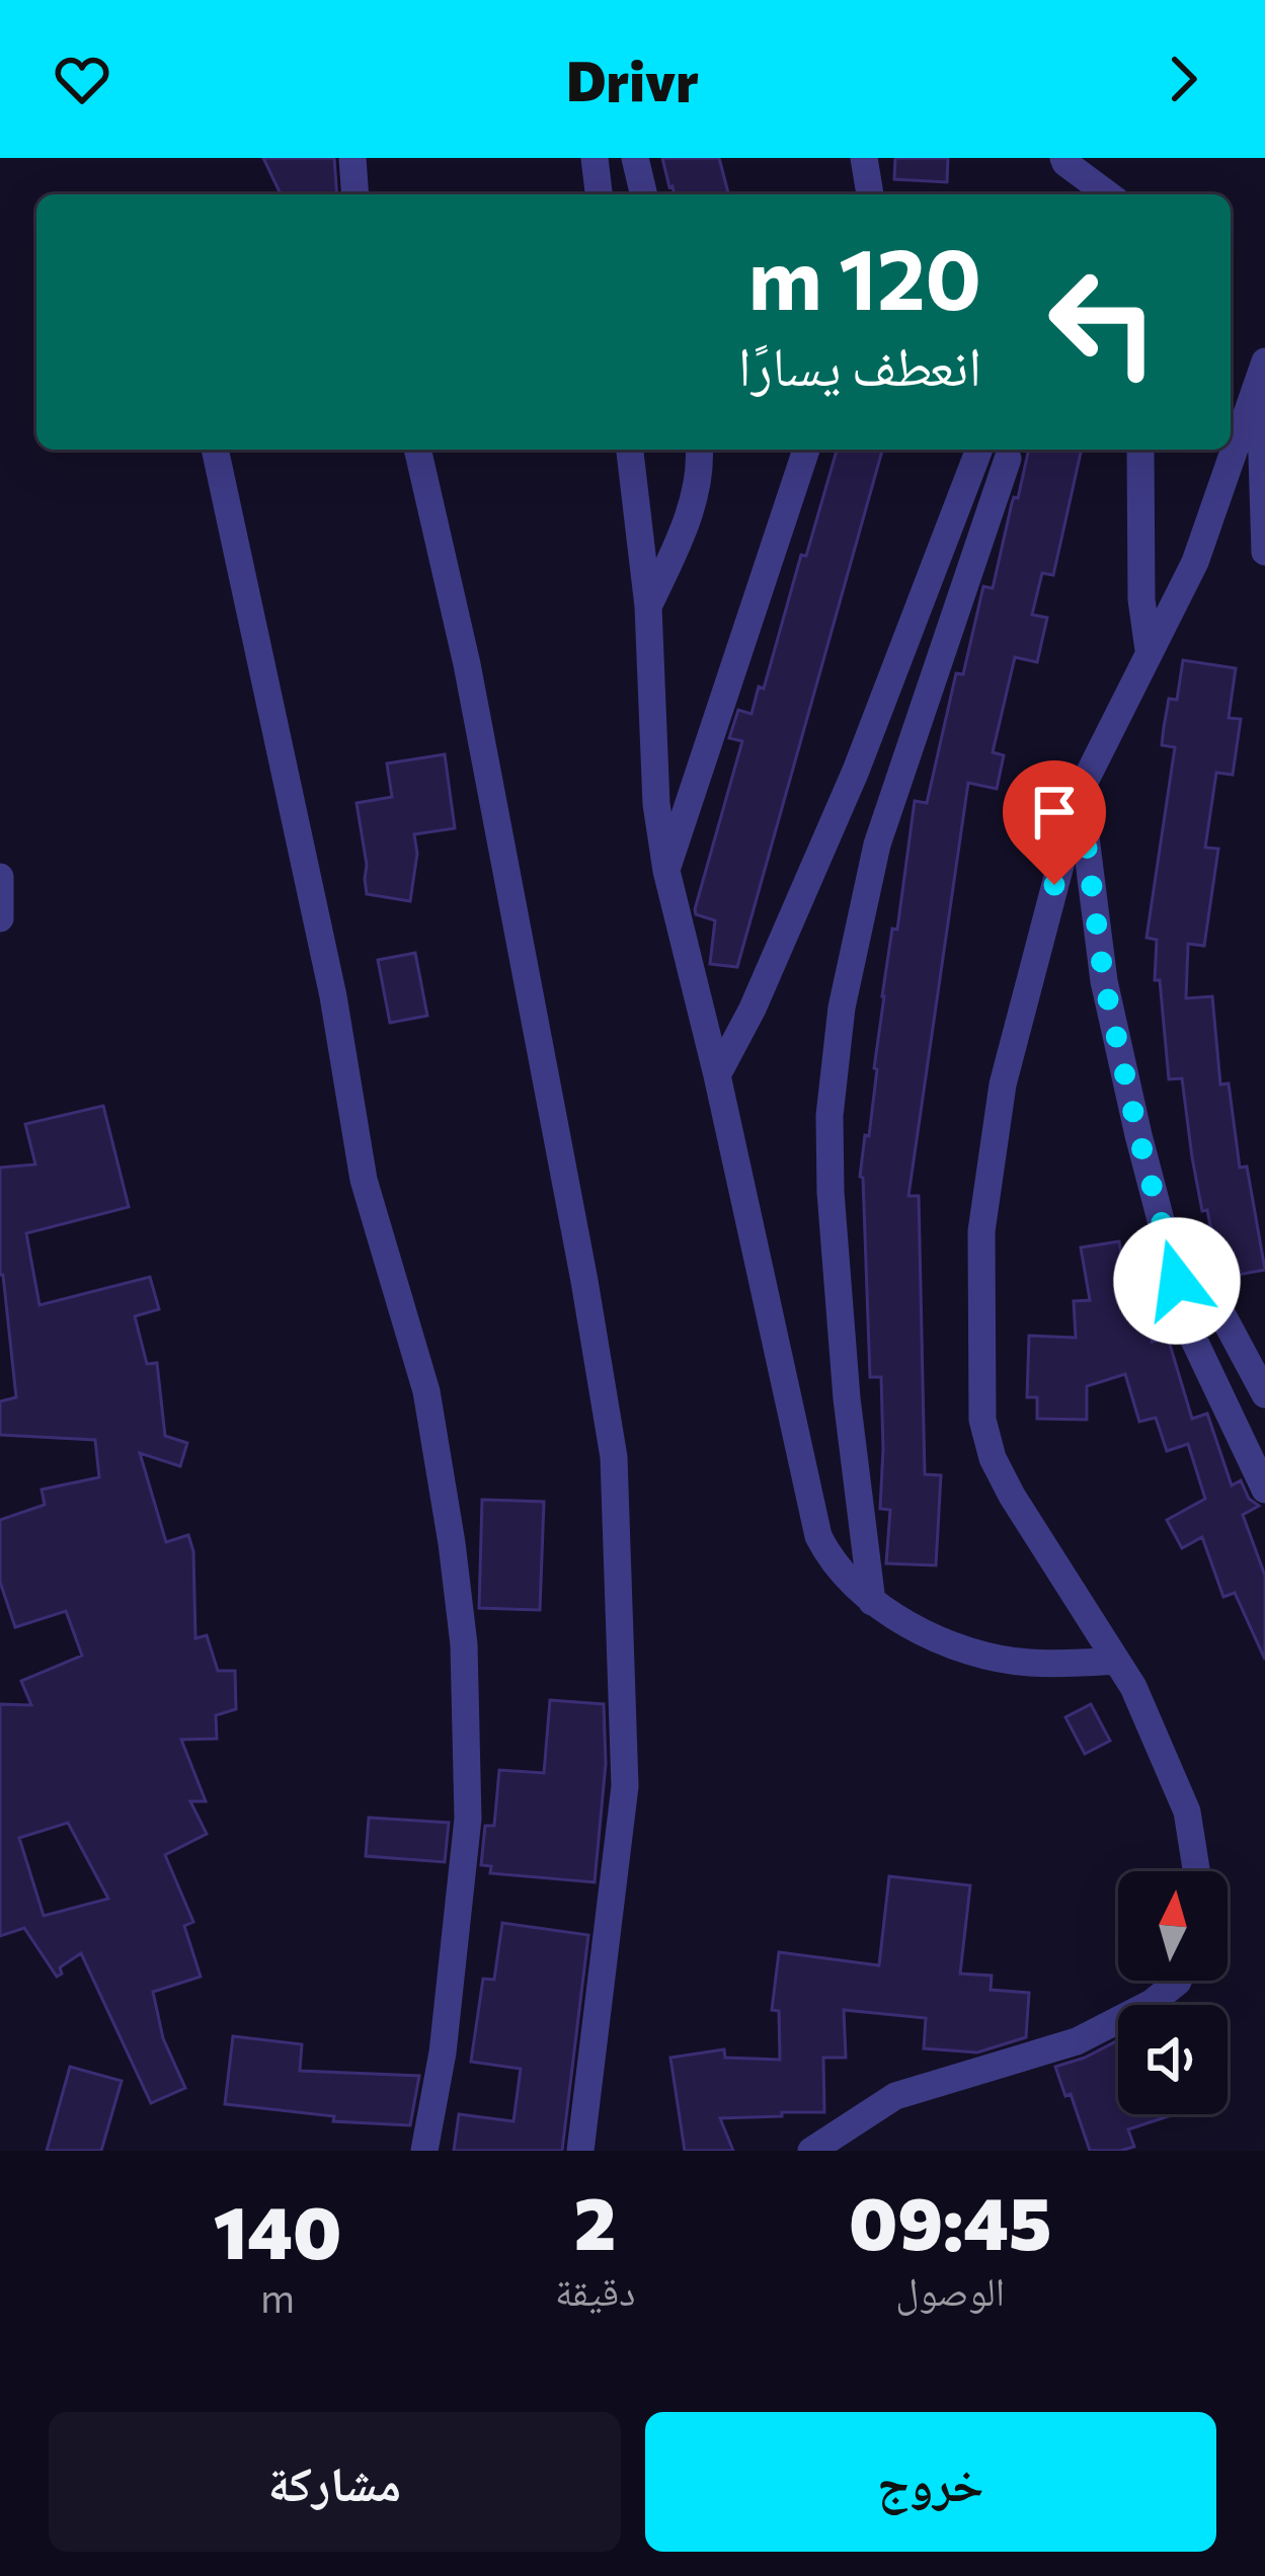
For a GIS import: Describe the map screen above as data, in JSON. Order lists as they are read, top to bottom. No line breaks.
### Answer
{"north":"top","page":{"header":"Drivr","turn":["120 m","انعطف يسارًا"],"eta":["09:45","الوصول","2","دقيقة","140","m"],"buttons":["خروج","مشاركة"]}}
